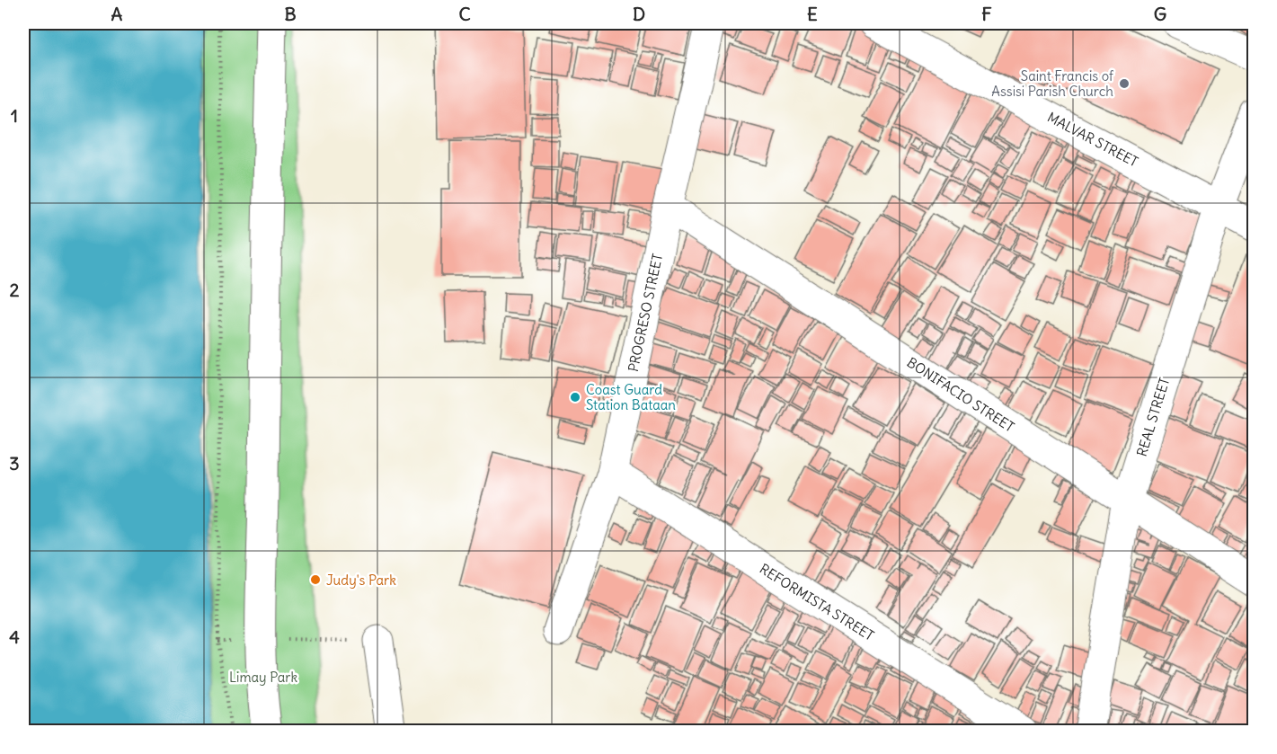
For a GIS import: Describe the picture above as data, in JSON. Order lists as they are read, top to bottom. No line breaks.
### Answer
{"streets":{"street":["MALVAR STREET","PROGRESO STREET","BONIFACIO STREET","REAL STREET","REFORMISTA STREET"]},"crossings":[["MALVAR STREET","REAL STREET"],["PROGRESO STREET","BONIFACIO STREET"],["PROGRESO STREET","REFORMISTA STREET"],["BONIFACIO STREET","REAL STREET"]],"parks":["Limay Park"],"places":["Saint Francis of Assisi Parish Church","Coast Guard Station Bataan","Judy's Park"],"grid":{"columns":["A","B","C","D","E","F","G"],"rows":["1","2","3","4"]}}
